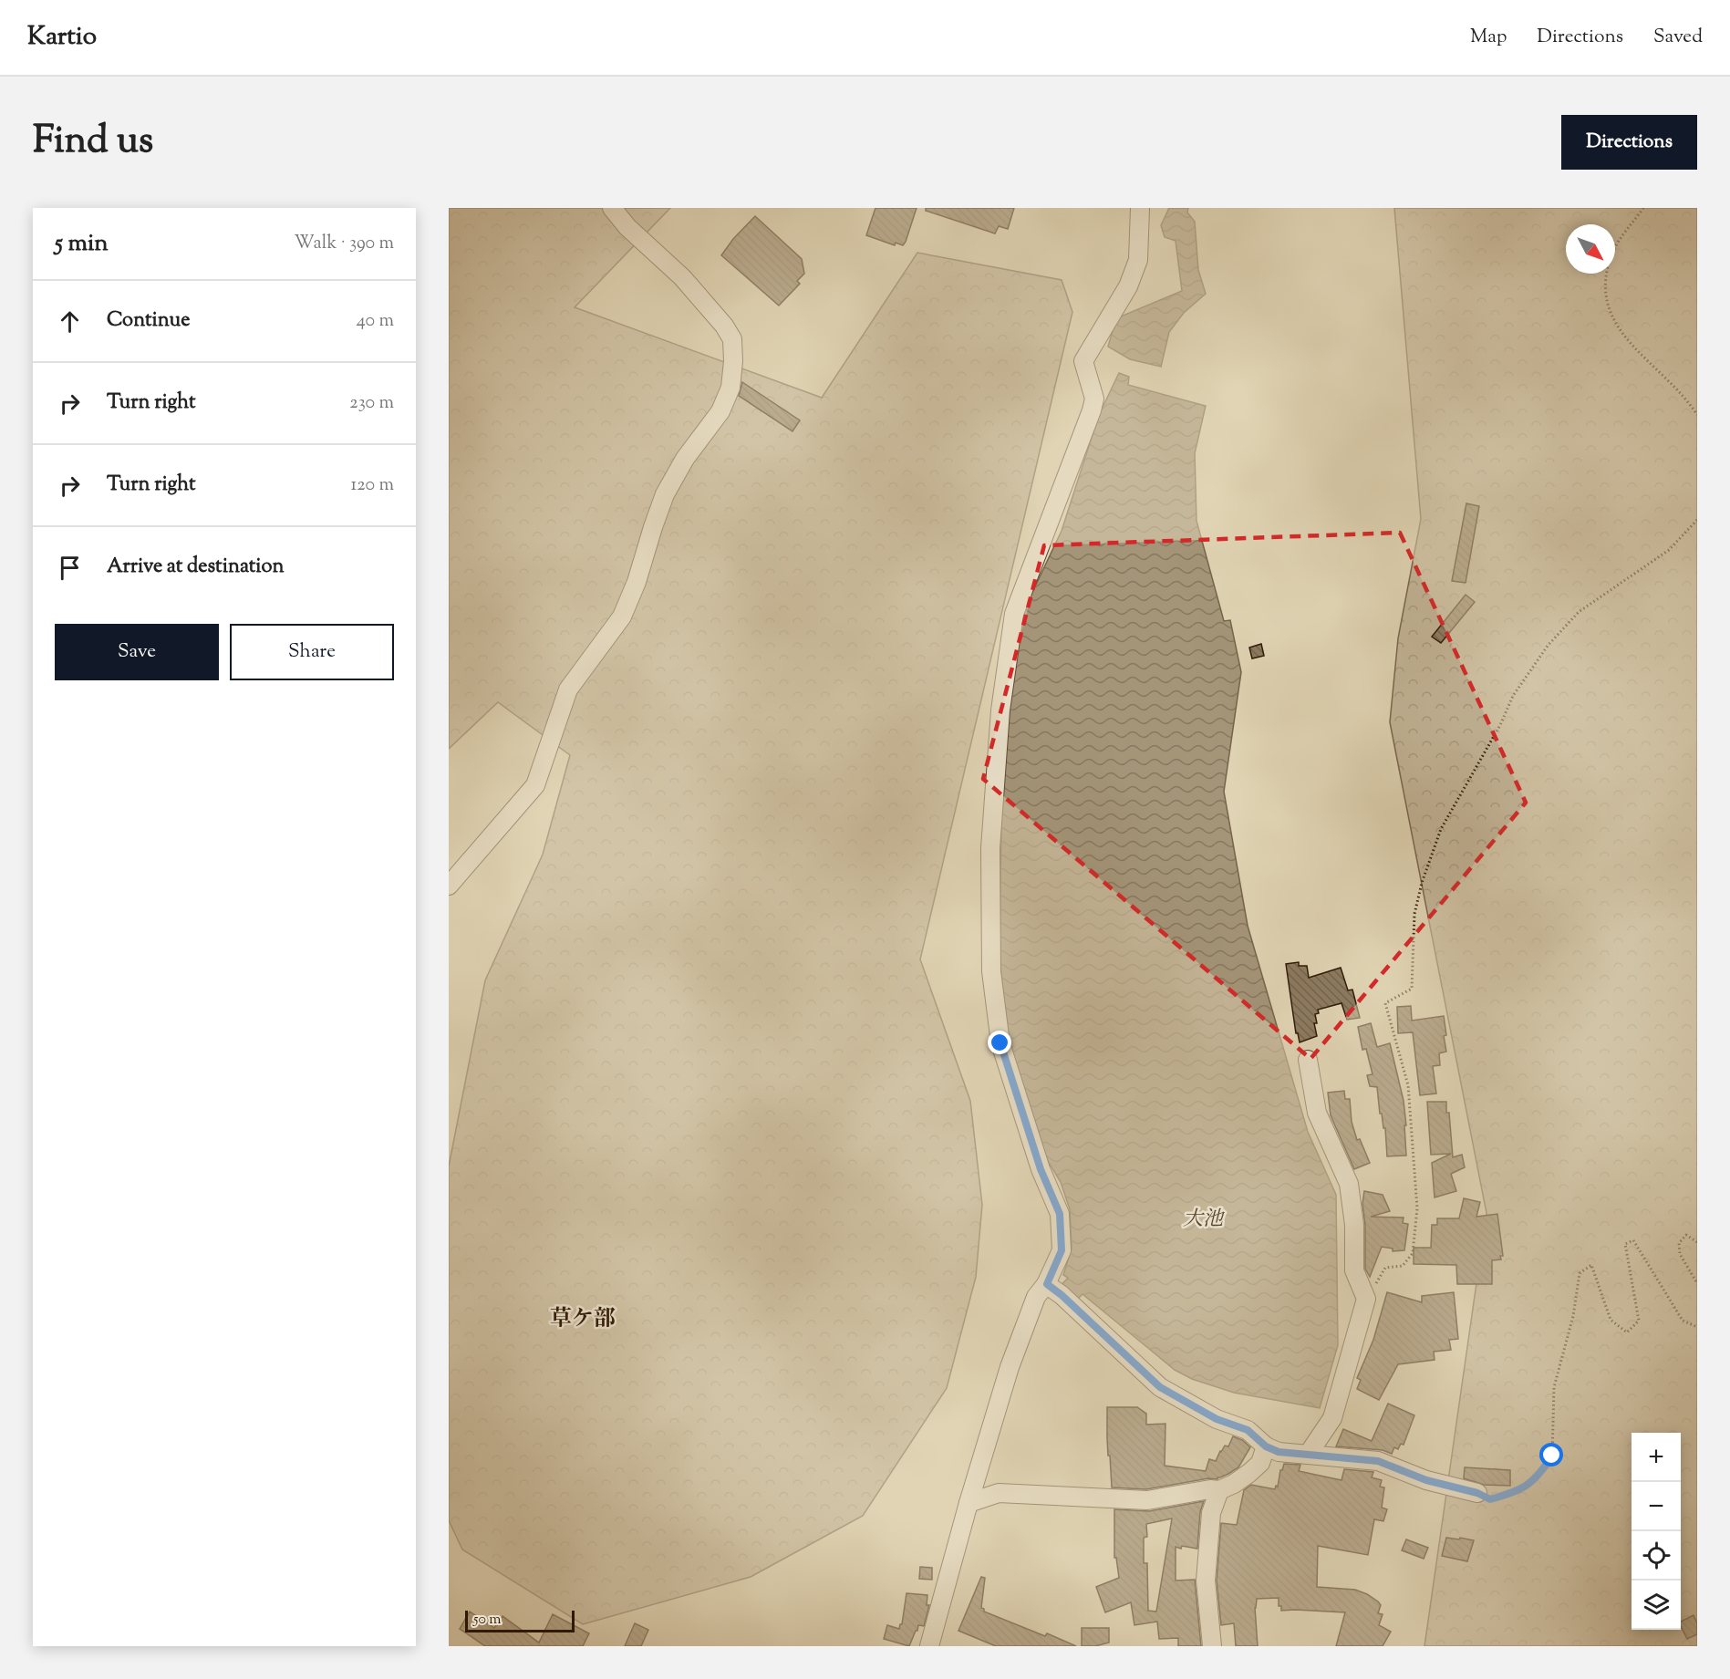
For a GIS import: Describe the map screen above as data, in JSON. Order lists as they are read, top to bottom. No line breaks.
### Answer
{"districts":["草ケ部"],"water":["大池"],"scale_bar":"50 m","north":"bottom right","page":{"header":"Kartio","nav":["Map","Directions","Saved"],"title":"Find us","buttons":["Directions",["Save","Share"]],"heading":["5 min","Walk · 390 m"],"list":[["Continue","40 m"],["Turn right","230 m"],["Turn right","120 m"],"Arrive at destination"],"map_buttons":["+","−"],"scale":"50 m"}}
